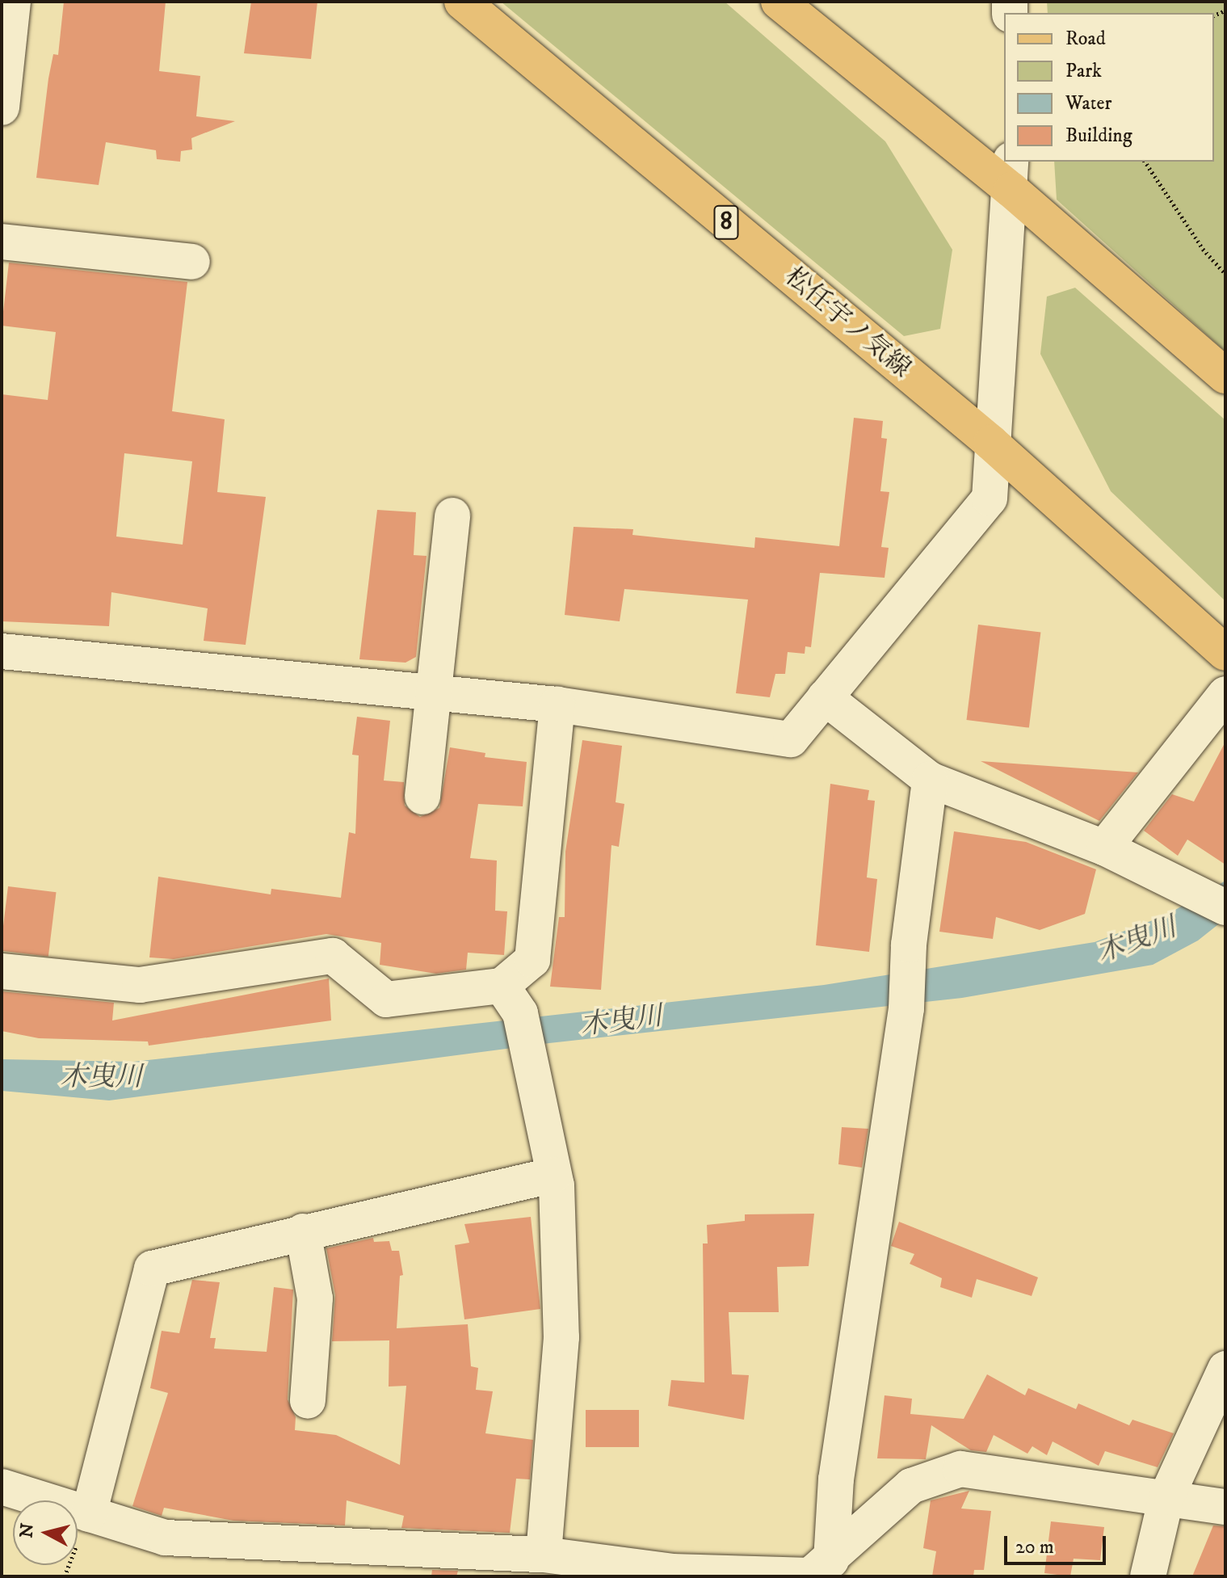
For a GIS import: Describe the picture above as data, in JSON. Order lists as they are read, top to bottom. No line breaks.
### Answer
{"streets":{"main road":["8","松任宇ノ気線"]},"water":["木曳川"],"legend":["Road","Park","Water","Building"],"scale_bar":"20 m","north":"left"}
